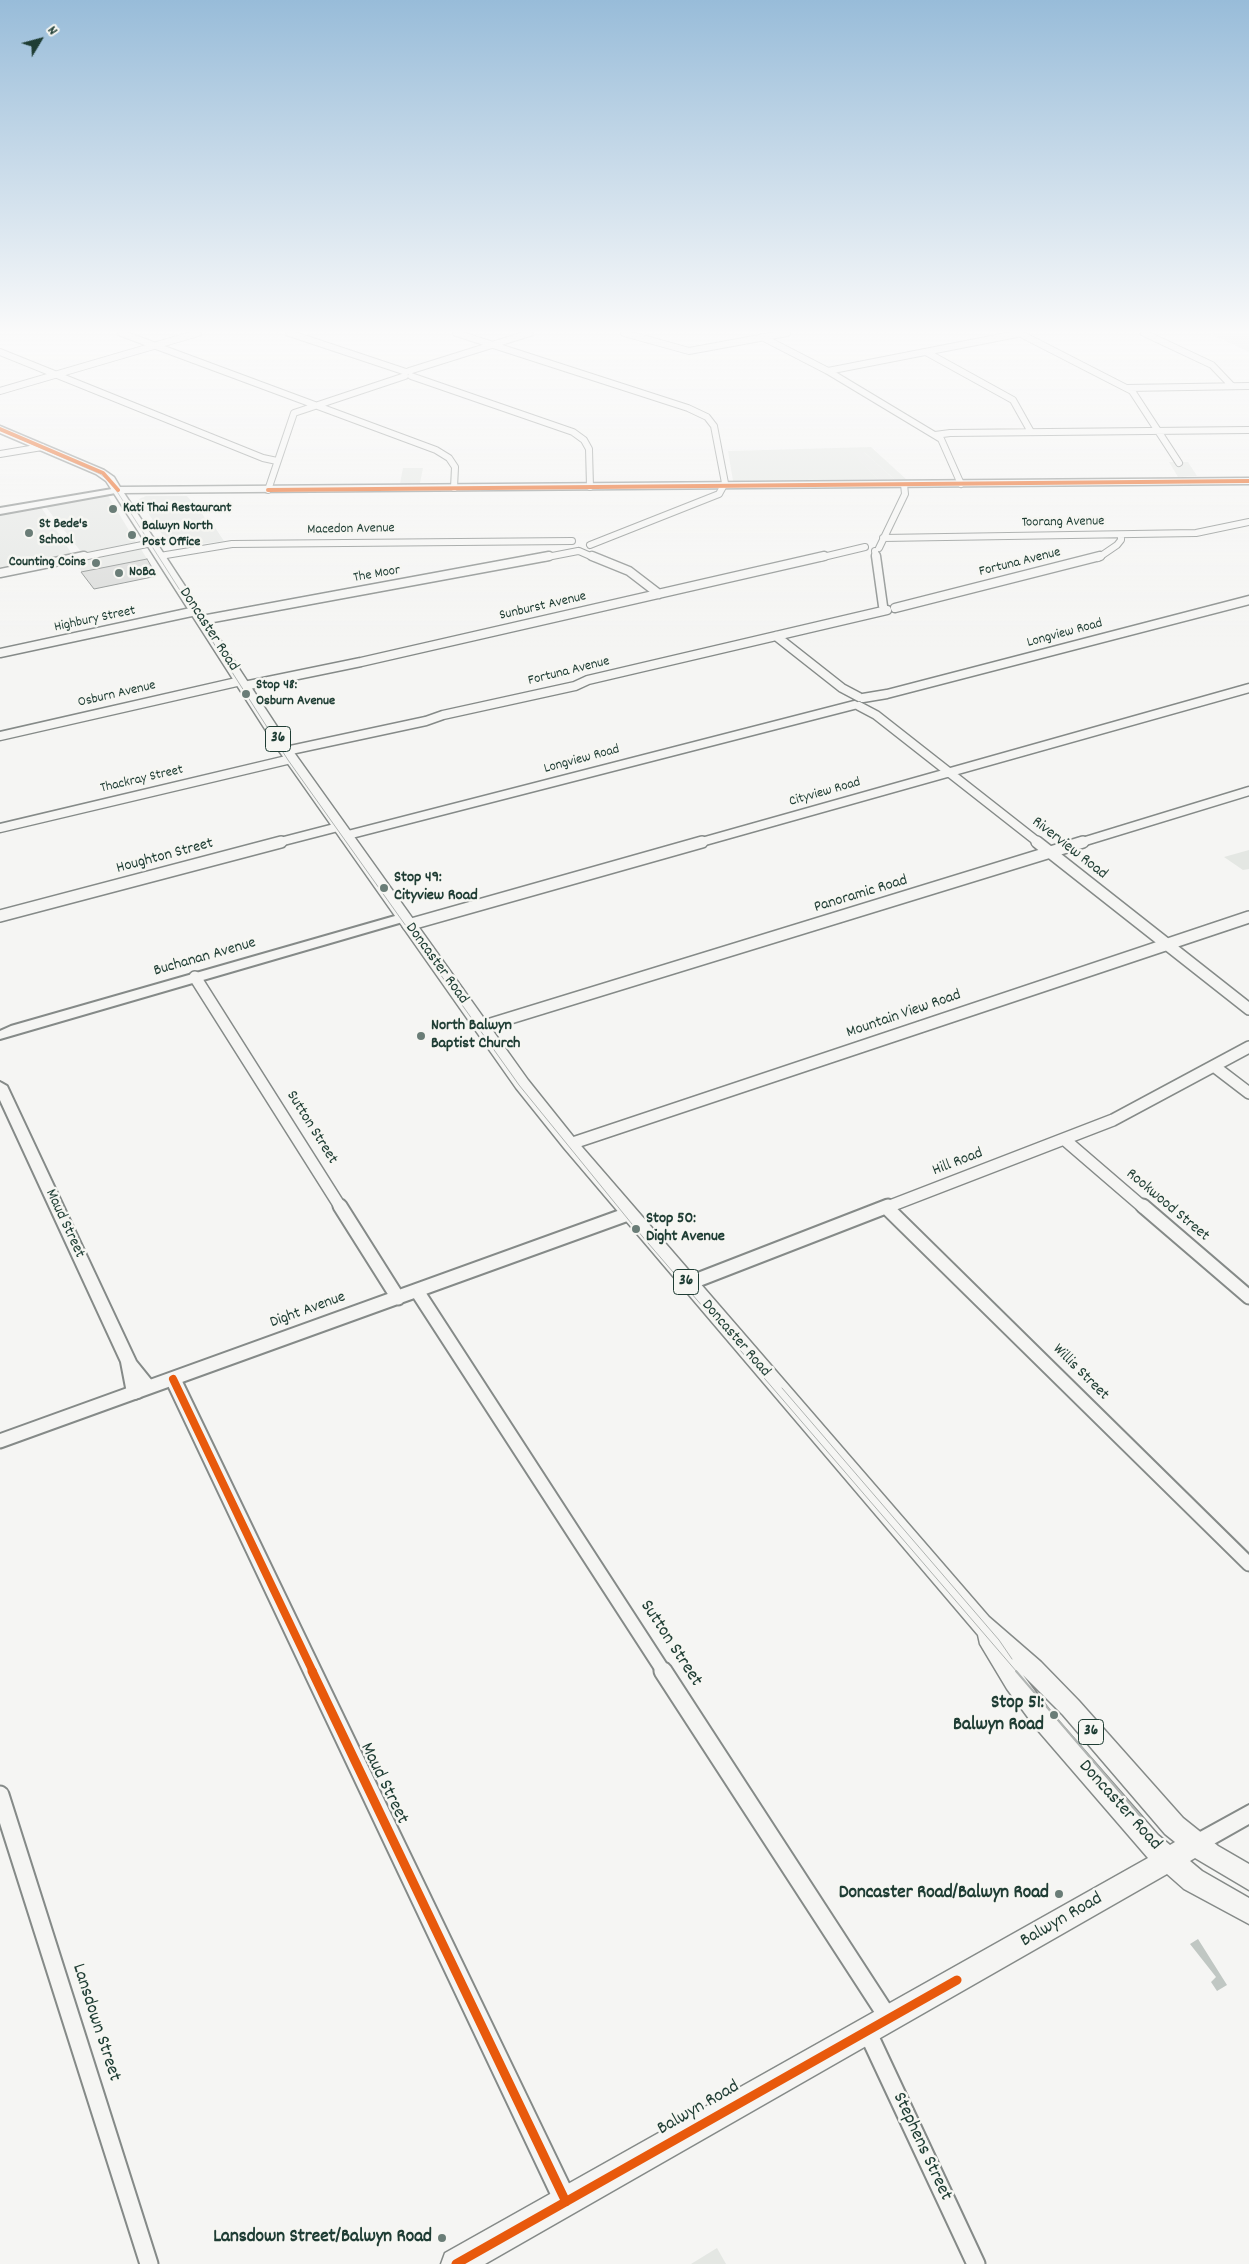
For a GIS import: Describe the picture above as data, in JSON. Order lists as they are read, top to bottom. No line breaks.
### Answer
{"streets":{"main road":["Doncaster Road","36","Balwyn Road"],"street":["Toorang Avenue","Macedon Avenue","Fortuna Avenue","The Moor","Sunburst Avenue","Highbury Street","Longview Road","Osburn Avenue","Thackray Street","Cityview Road","Riverview Road","Houghton Street","Panoramic Road","Buchanan Avenue","Mountain View Road","Sutton Street","Hill Road","Rookwood Street","Maud Street","Dight Avenue","Willis Street","Lansdown Street","Stephens Street"]},"crossings":[["Toorang Avenue","Fortuna Avenue"],["Macedon Avenue","The Moor"],["Macedon Avenue","Doncaster Road"],["Fortuna Avenue","Doncaster Road"],["Fortuna Avenue","Thackray Street"],["Fortuna Avenue","Riverview Road"],["The Moor","Sunburst Avenue"],["The Moor","Highbury Street"],["The Moor","Doncaster Road"],["Sunburst Avenue","Doncaster Road"],["Sunburst Avenue","Osburn Avenue"],["Highbury Street","Doncaster Road"],["Doncaster Road","Longview Road"],["Doncaster Road","Osburn Avenue"],["Doncaster Road","Thackray Street"],["Doncaster Road","Cityview Road"],["Doncaster Road","Houghton Street"],["Doncaster Road","Panoramic Road"],["Doncaster Road","Buchanan Avenue"],["Doncaster Road","Mountain View Road"],["Doncaster Road","Hill Road"],["Doncaster Road","Dight Avenue"],["Doncaster Road","Balwyn Road"],["Longview Road","Riverview Road"],["Longview Road","Houghton Street"],["Cityview Road","Riverview Road"],["Cityview Road","Buchanan Avenue"],["Riverview Road","Panoramic Road"],["Riverview Road","Mountain View Road"],["Buchanan Avenue","Sutton Street"],["Sutton Street","Dight Avenue"],["Sutton Street","Balwyn Road"],["Sutton Street","Stephens Street"],["Hill Road","Rookwood Street"],["Hill Road","Willis Street"],["Maud Street","Dight Avenue"],["Maud Street","Balwyn Road"],["Balwyn Road","Stephens Street"]],"places":["Kati Thai Restaurant","St Bede's School","Balwyn North Post Office","Counting Coins","NoBa","Stop 48: Osburn Avenue","Stop 49: Cityview Road","North Balwyn Baptist Church","Stop 50: Dight Avenue","Stop 51: Balwyn Road","Doncaster Road/Balwyn Road","Lansdown Street/Balwyn Road"],"north":"top right"}
